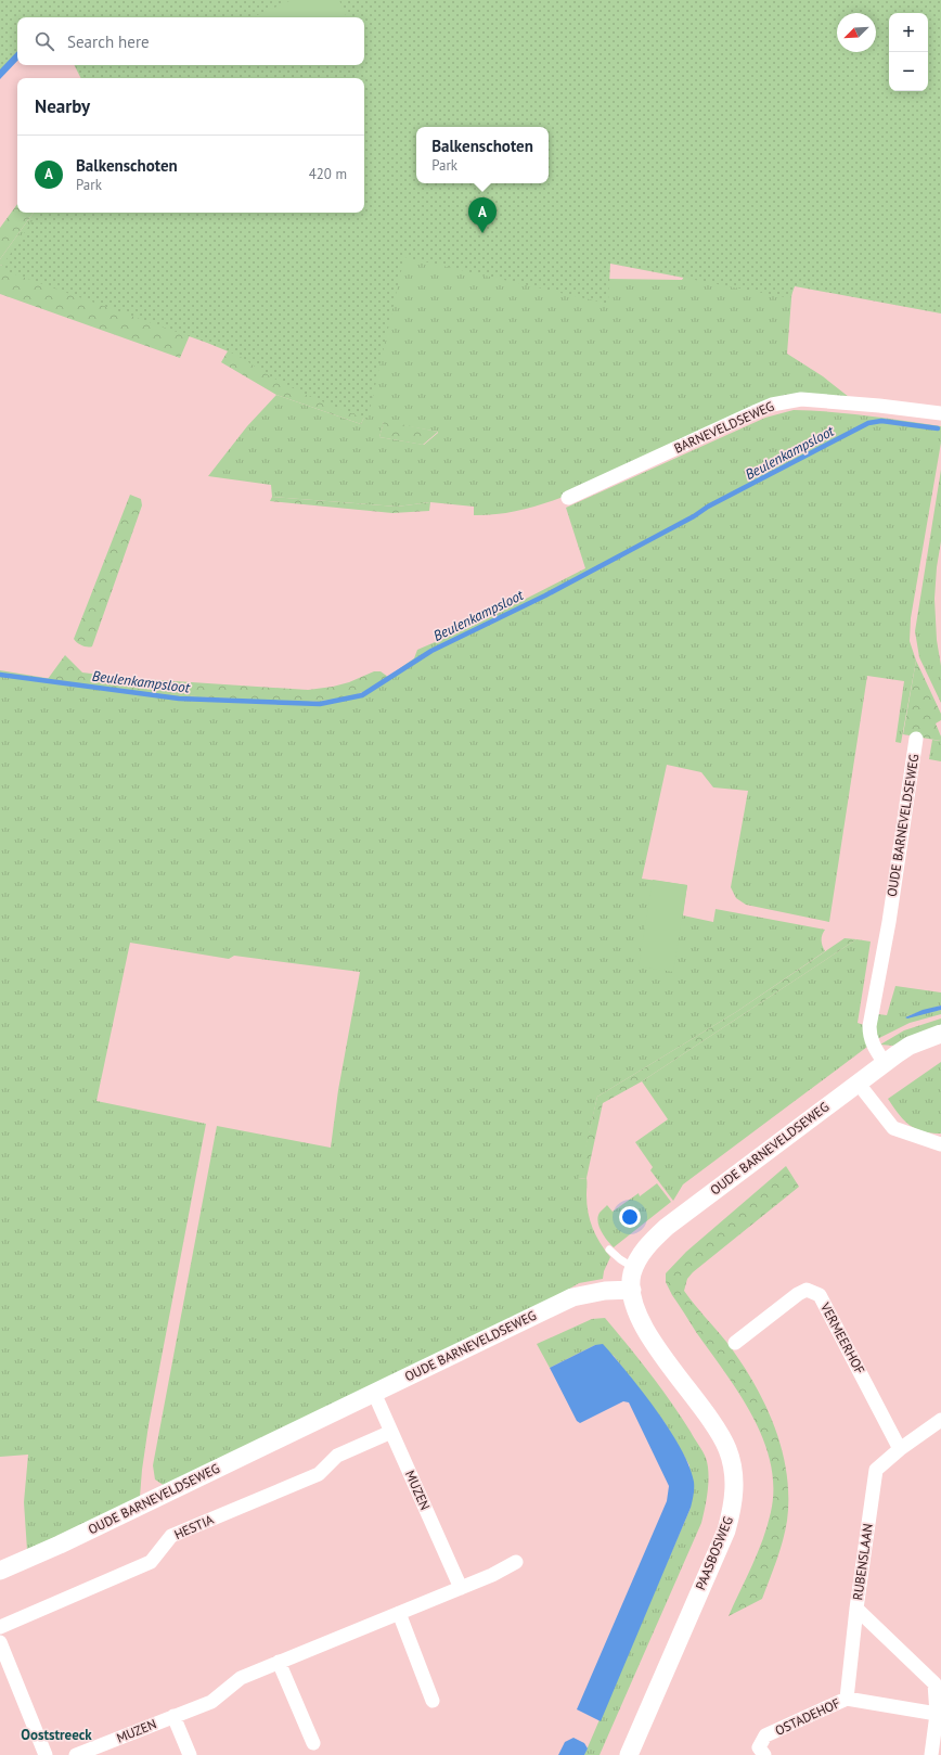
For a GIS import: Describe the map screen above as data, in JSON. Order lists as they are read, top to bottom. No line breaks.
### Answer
{"streets":{"street":["BARNEVELDSEWEG","OUDE BARNEVELDSEWEG","VERMEERHOF","MUZEN","HESTIA","PAASBOSWEG","RUBENSLAAN","OSTADEHOF"]},"crossings":[["OUDE BARNEVELDSEWEG","MUZEN"],["OUDE BARNEVELDSEWEG","PAASBOSWEG"],["VERMEERHOF","RUBENSLAAN"],["MUZEN","HESTIA"],["RUBENSLAAN","OSTADEHOF"]],"districts":["Ooststreeck"],"water":["Beulenkampsloot"],"north":"bottom left","page":{"map_buttons":["+","−"],"search":"Search here","heading":"Nearby","popup":["Balkenschoten","Park"],"list":[{"mark":"A","name":"Balkenschoten","note":"Park","value":"420 m"}],"pins":"A"}}
